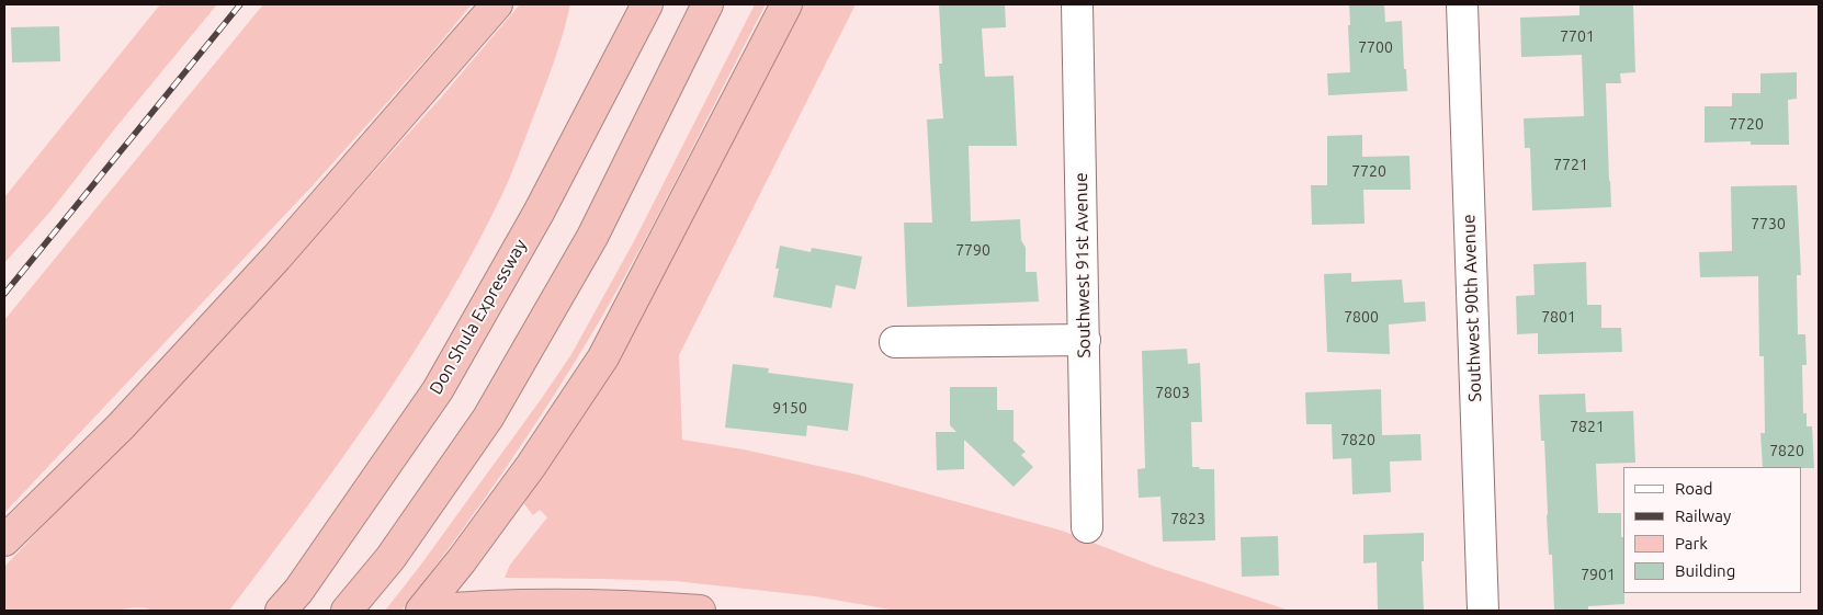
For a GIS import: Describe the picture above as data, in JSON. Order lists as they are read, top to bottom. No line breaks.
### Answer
{"streets":{"highway":["Don Shula Expressway"],"street":["Southwest 91st Avenue","Southwest 90th Avenue"]},"house_numbers":["7701","7700","7720","7721","7720","7730","7790","7800","7801","7803","9150","7821","7820","7820","7823","7901"],"legend":["Road","Railway","Park","Building"]}
